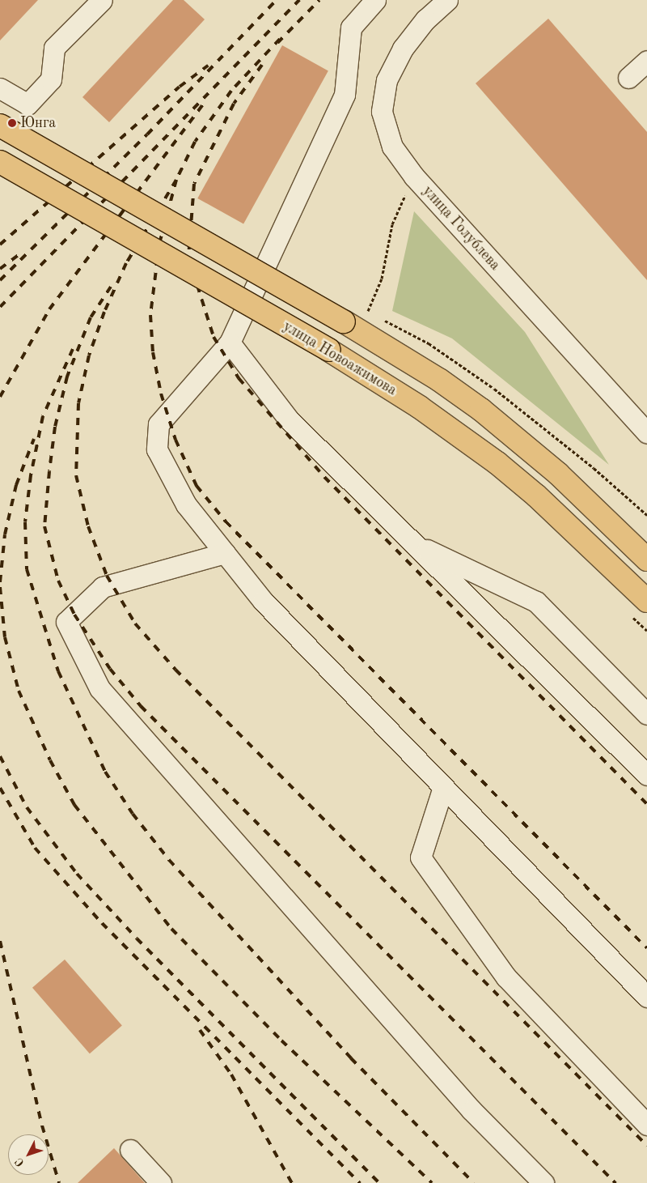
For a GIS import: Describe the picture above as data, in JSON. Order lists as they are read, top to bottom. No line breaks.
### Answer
{"streets":{"main road":["улица Новоажимова"],"street":["улица Голублева"]},"places":["Юнга"],"north":"bottom left"}
